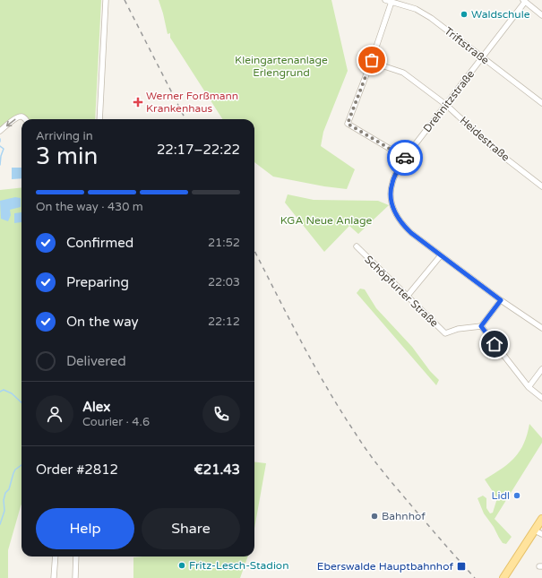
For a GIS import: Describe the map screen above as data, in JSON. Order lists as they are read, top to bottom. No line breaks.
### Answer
{"streets":{"street":["Triftstraße","Drehnitzstraße","Heidestraße","Schöpfurter Straße"]},"crossings":[["Triftstraße","Drehnitzstraße"],["Drehnitzstraße","Heidestraße"]],"parks":["Kleingartenanlage Erlengrund","KGA Neue Anlage"],"places":{"other":["Waldschule","Lidl","Bahnhof","Fritz-Lesch-Stadion"],"health":["Werner Forßmann Krankenhaus"],"transit":["Eberswalde Hauptbahnhof"]},"page":{"heading":["3 min","Arriving in","22:17–22:22"],"panel":["Alex","Courier · 4.6","Order #2812","€21.43"],"bar":"On the way · 430 m","list":[["Confirmed","21:52"],["Preparing","22:03"],["On the way","22:12"],"Delivered"],"buttons":["Help","Share"]}}
